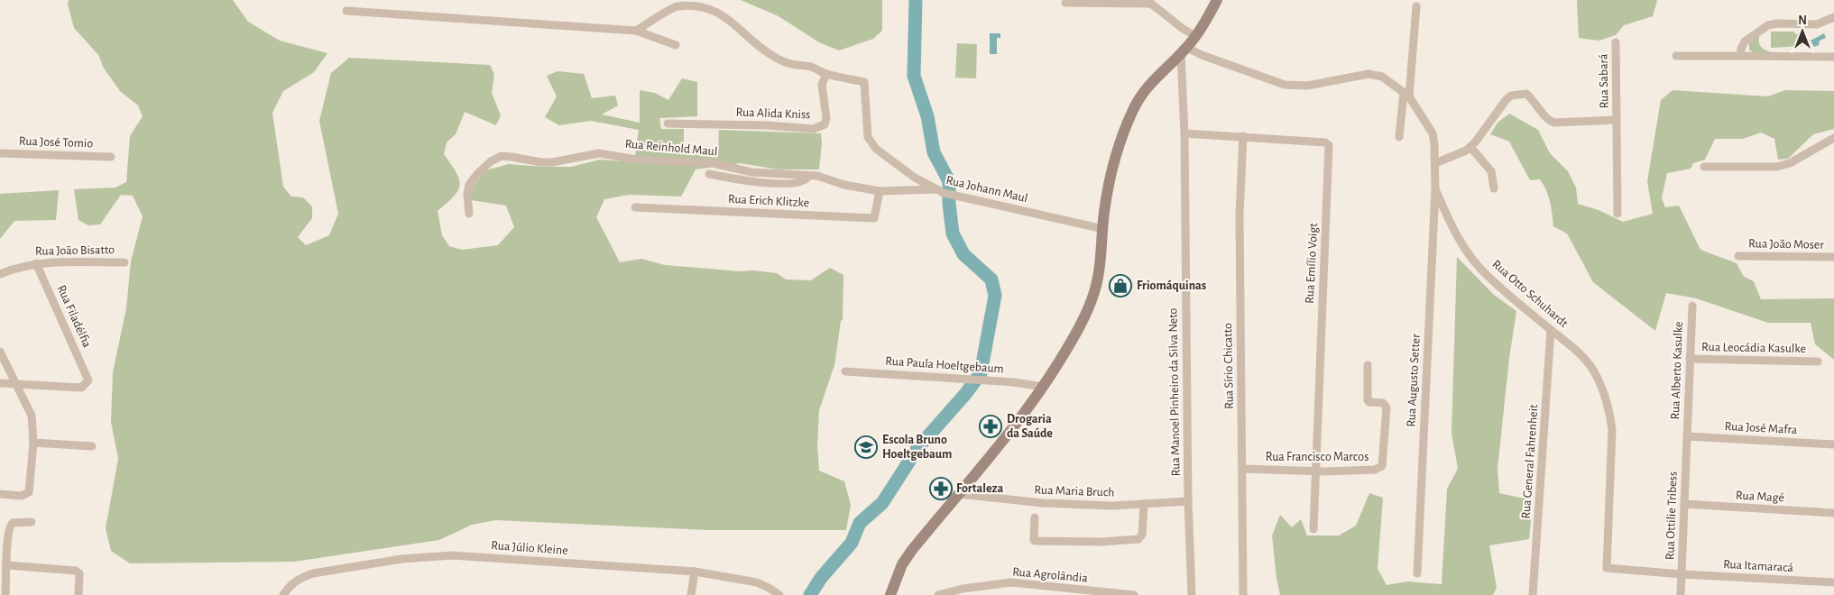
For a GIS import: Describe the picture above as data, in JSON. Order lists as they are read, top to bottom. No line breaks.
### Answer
{"streets":{"street":["Rua Sabará","Rua Alida Kniss","Rua José Tomio","Rua Reinhold Maul","Rua Johann Maul","Rua Erich Klitzke","Rua João Moser","Rua João Bisatto","Rua Emílio Voigt","Rua Otto Schuhardt","Rua Filadélfia","Rua Leocádia Kasulke","Rua Paula Hoeltgebaum","Rua Sírio Chicatto","Rua Alberto Kasulke","Rua Augusto Setter","Rua Manoel Pinheiro da Silva Neto","Rua José Mafra","Rua Francisco Marcos","Rua General Fahrenheit","Rua Maria Bruch","Rua Magé","Rua Ottilie Tribess","Rua Júlio Kleine","Rua Itamaracá","Rua Agrolândia"]},"crossings":[["Rua Alida Kniss","Rua Johann Maul"],["Rua Reinhold Maul","Rua Johann Maul"],["Rua Reinhold Maul","Rua Erich Klitzke"],["Rua João Bisatto","Rua Filadélfia"],["Rua Emílio Voigt","Rua Sírio Chicatto"],["Rua Emílio Voigt","Rua Manoel Pinheiro da Silva Neto"],["Rua Emílio Voigt","Rua Francisco Marcos"],["Rua Otto Schuhardt","Rua Augusto Setter"],["Rua Otto Schuhardt","Rua Manoel Pinheiro da Silva Neto"],["Rua Otto Schuhardt","Rua General Fahrenheit"],["Rua Otto Schuhardt","Rua Ottilie Tribess"],["Rua Otto Schuhardt","Rua Itamaracá"],["Rua Leocádia Kasulke","Rua Alberto Kasulke"],["Rua Sírio Chicatto","Rua Francisco Marcos"],["Rua Alberto Kasulke","Rua José Mafra"],["Rua Alberto Kasulke","Rua Ottilie Tribess"],["Rua Manoel Pinheiro da Silva Neto","Rua Maria Bruch"],["Rua José Mafra","Rua Ottilie Tribess"],["Rua Magé","Rua Ottilie Tribess"],["Rua Ottilie Tribess","Rua Itamaracá"]],"places":{"shop":["Friomáquinas"],"pharmacy":["Drogaria da Saúde","Fortaleza"],"school or university":["Escola Bruno Hoeltgebaum"]},"north":"top"}
